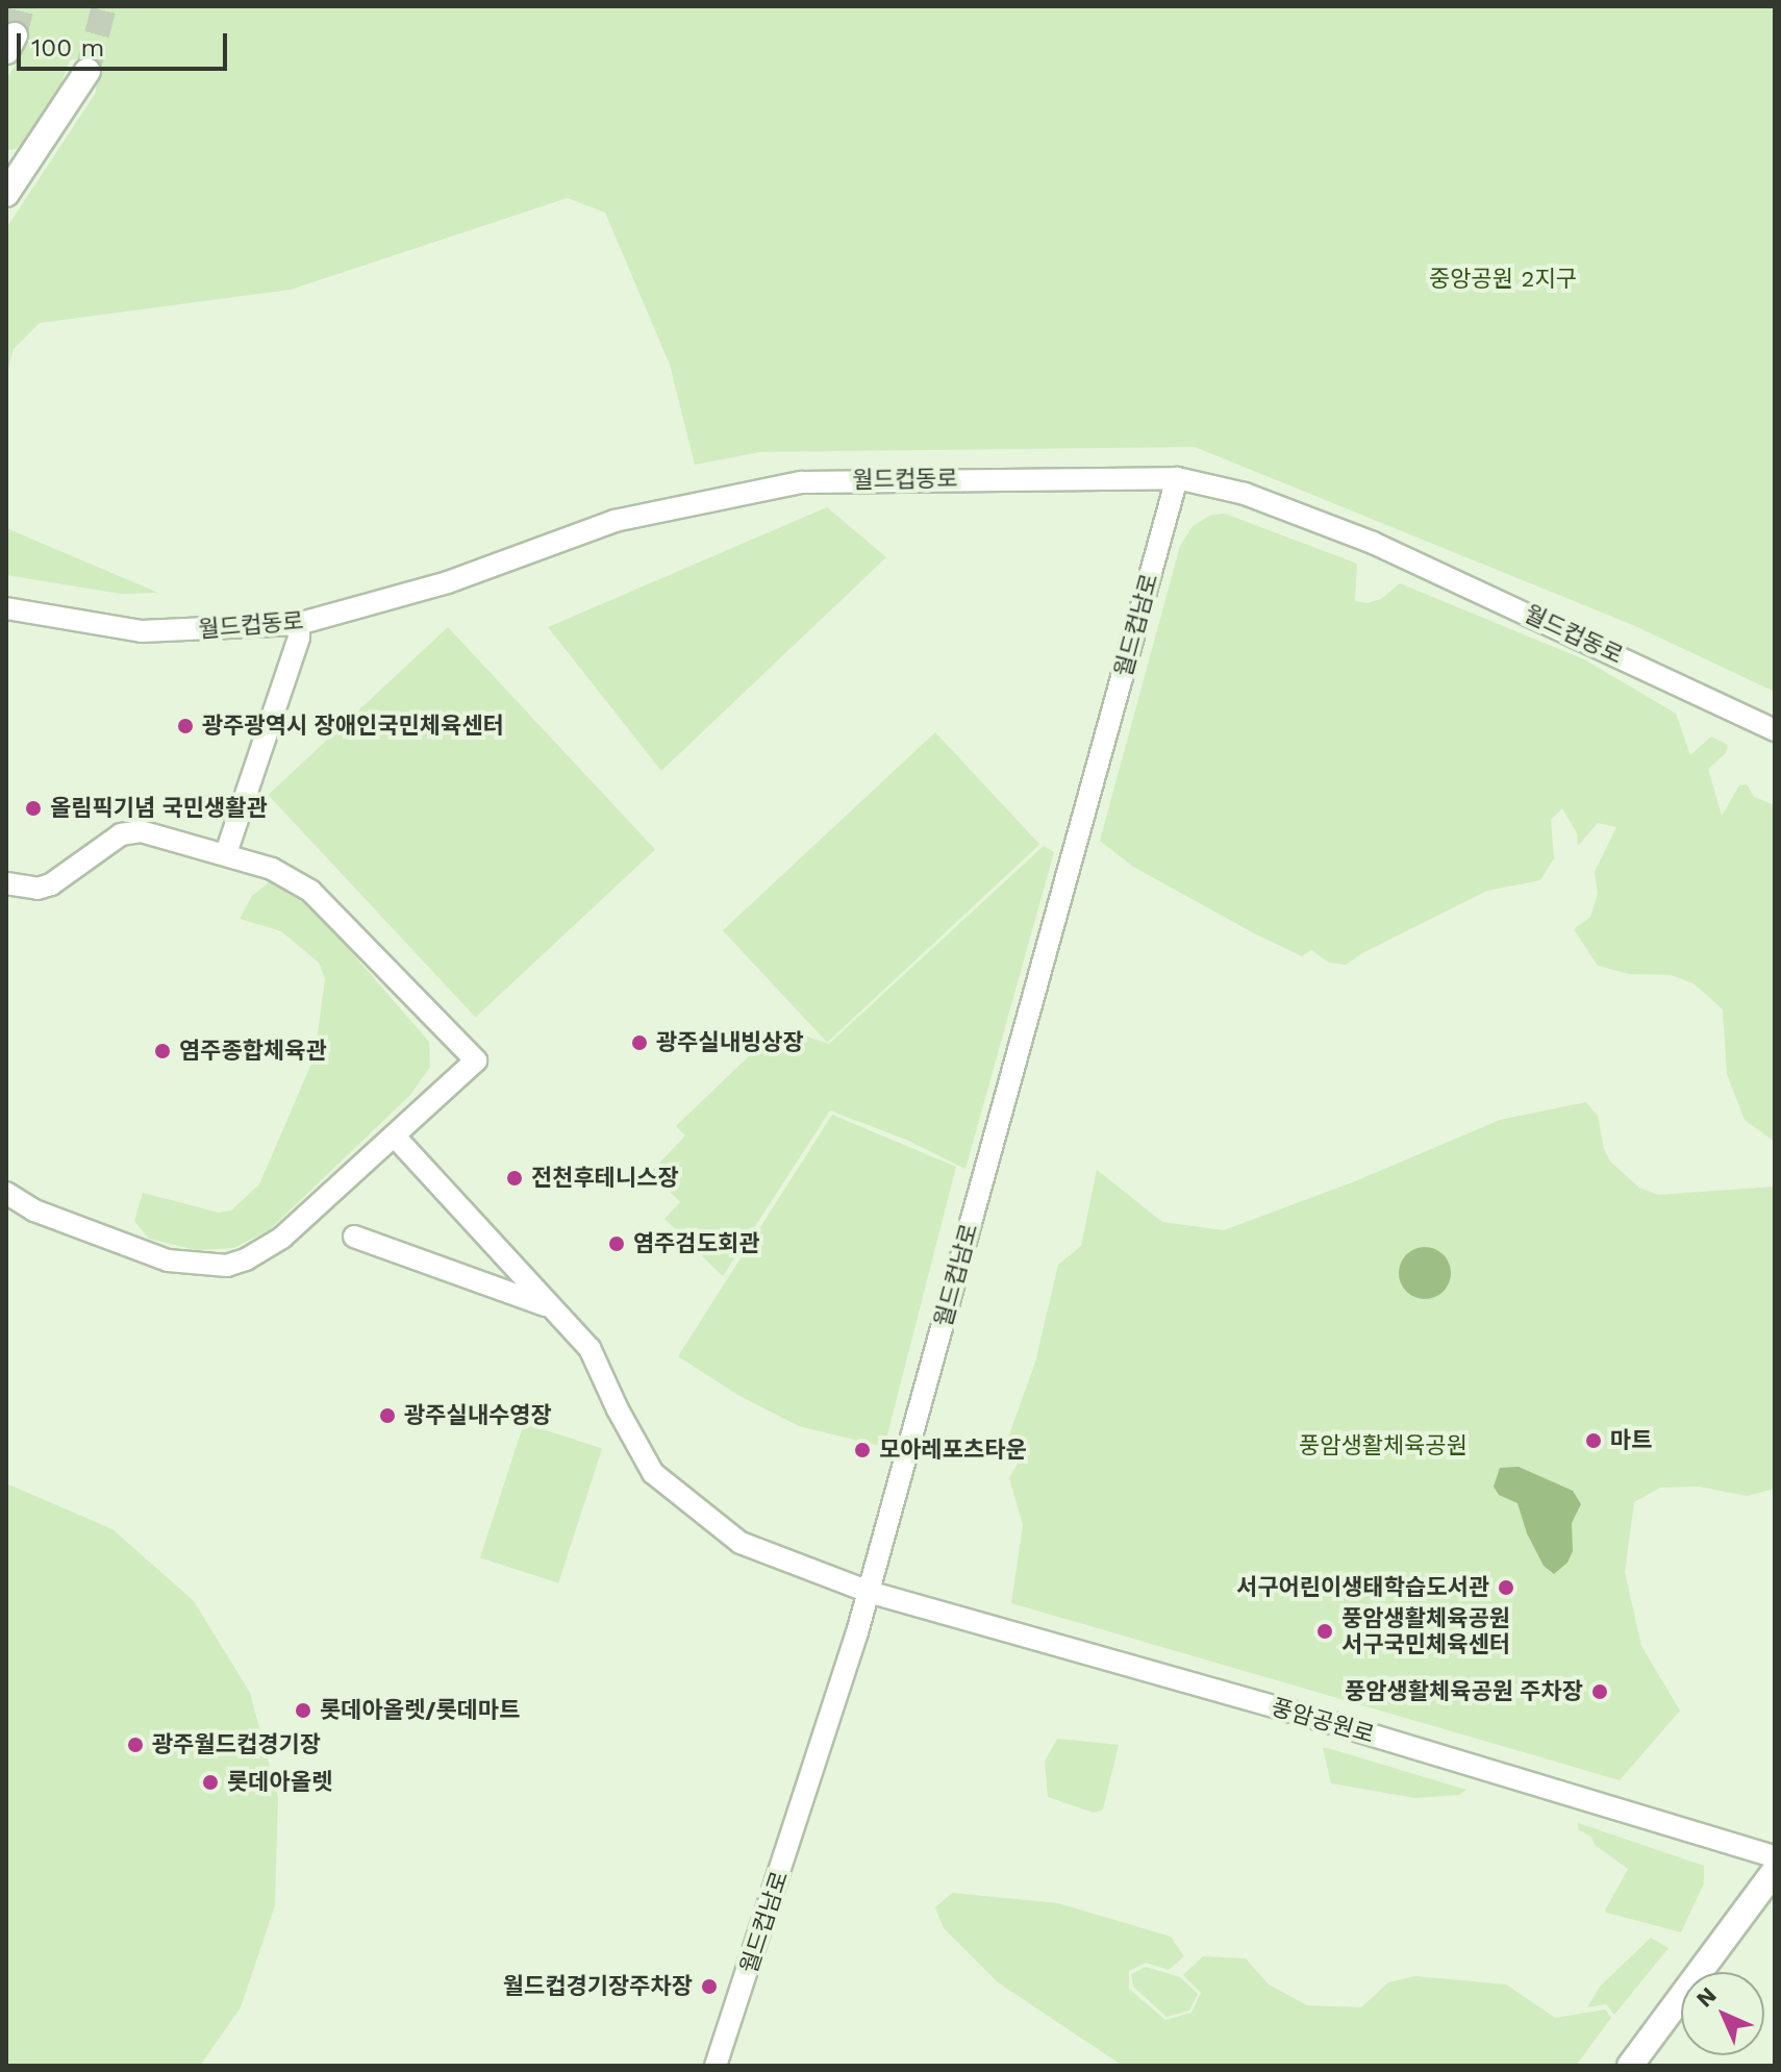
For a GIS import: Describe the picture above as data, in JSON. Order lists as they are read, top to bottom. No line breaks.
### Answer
{"streets":{"street":["월드컵동로","월드컵남로","풍암공원로"]},"crossings":[["월드컵동로","월드컵남로"],["월드컵남로","풍암공원로"]],"parks":["중앙공원 2지구","풍암생활체육공원"],"places":["광주광역시 장애인국민체육센터","올림픽기념 국민생활관","광주실내빙상장","염주종합체육관","전천후테니스장","염주검도회관","광주실내수영장","마트","모아레포츠타운","서구어린이생태학습도서관","풍암생활체육공원 서구국민체육센터","풍암생활체육공원 주차장","롯데아올렛/롯데마트","광주월드컵경기장","롯데아올렛","월드컵경기장주차장"],"scale_bar":"100 m","north":"top left"}
